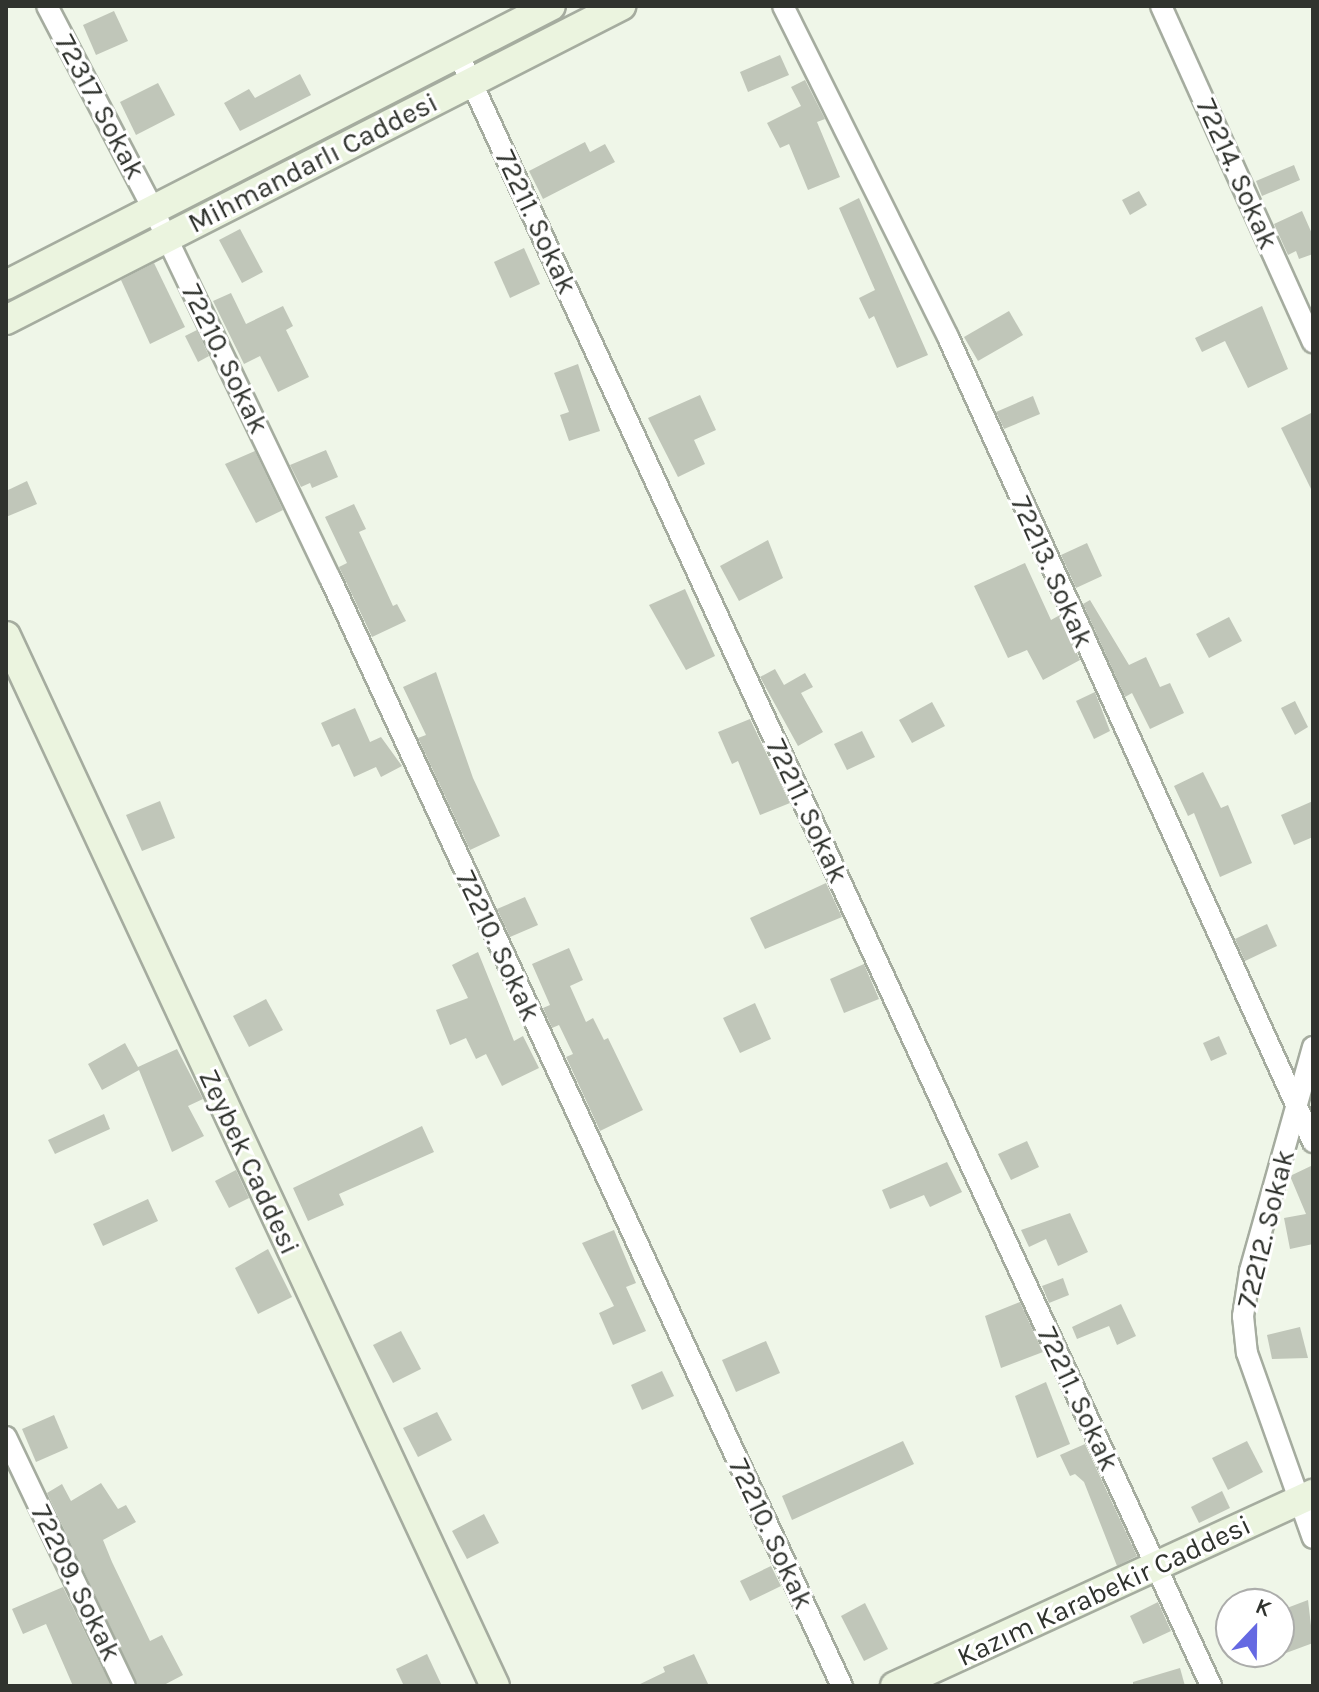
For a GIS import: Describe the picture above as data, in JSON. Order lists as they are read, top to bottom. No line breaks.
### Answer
{"streets":{"street":["72317. Sokak","Mihmandarlı Caddesi","72214. Sokak","72211. Sokak","72210. Sokak","72213. Sokak","Zeybek Caddesi","72212. Sokak","72209. Sokak","Kazım Karabekir Caddesi"]},"crossings":[["72317. Sokak","Mihmandarlı Caddesi"],["72317. Sokak","72210. Sokak"],["Mihmandarlı Caddesi","72211. Sokak"],["Mihmandarlı Caddesi","72210. Sokak"],["72211. Sokak","Kazım Karabekir Caddesi"],["72213. Sokak","72212. Sokak"],["72212. Sokak","Kazım Karabekir Caddesi"]],"north":"top"}
